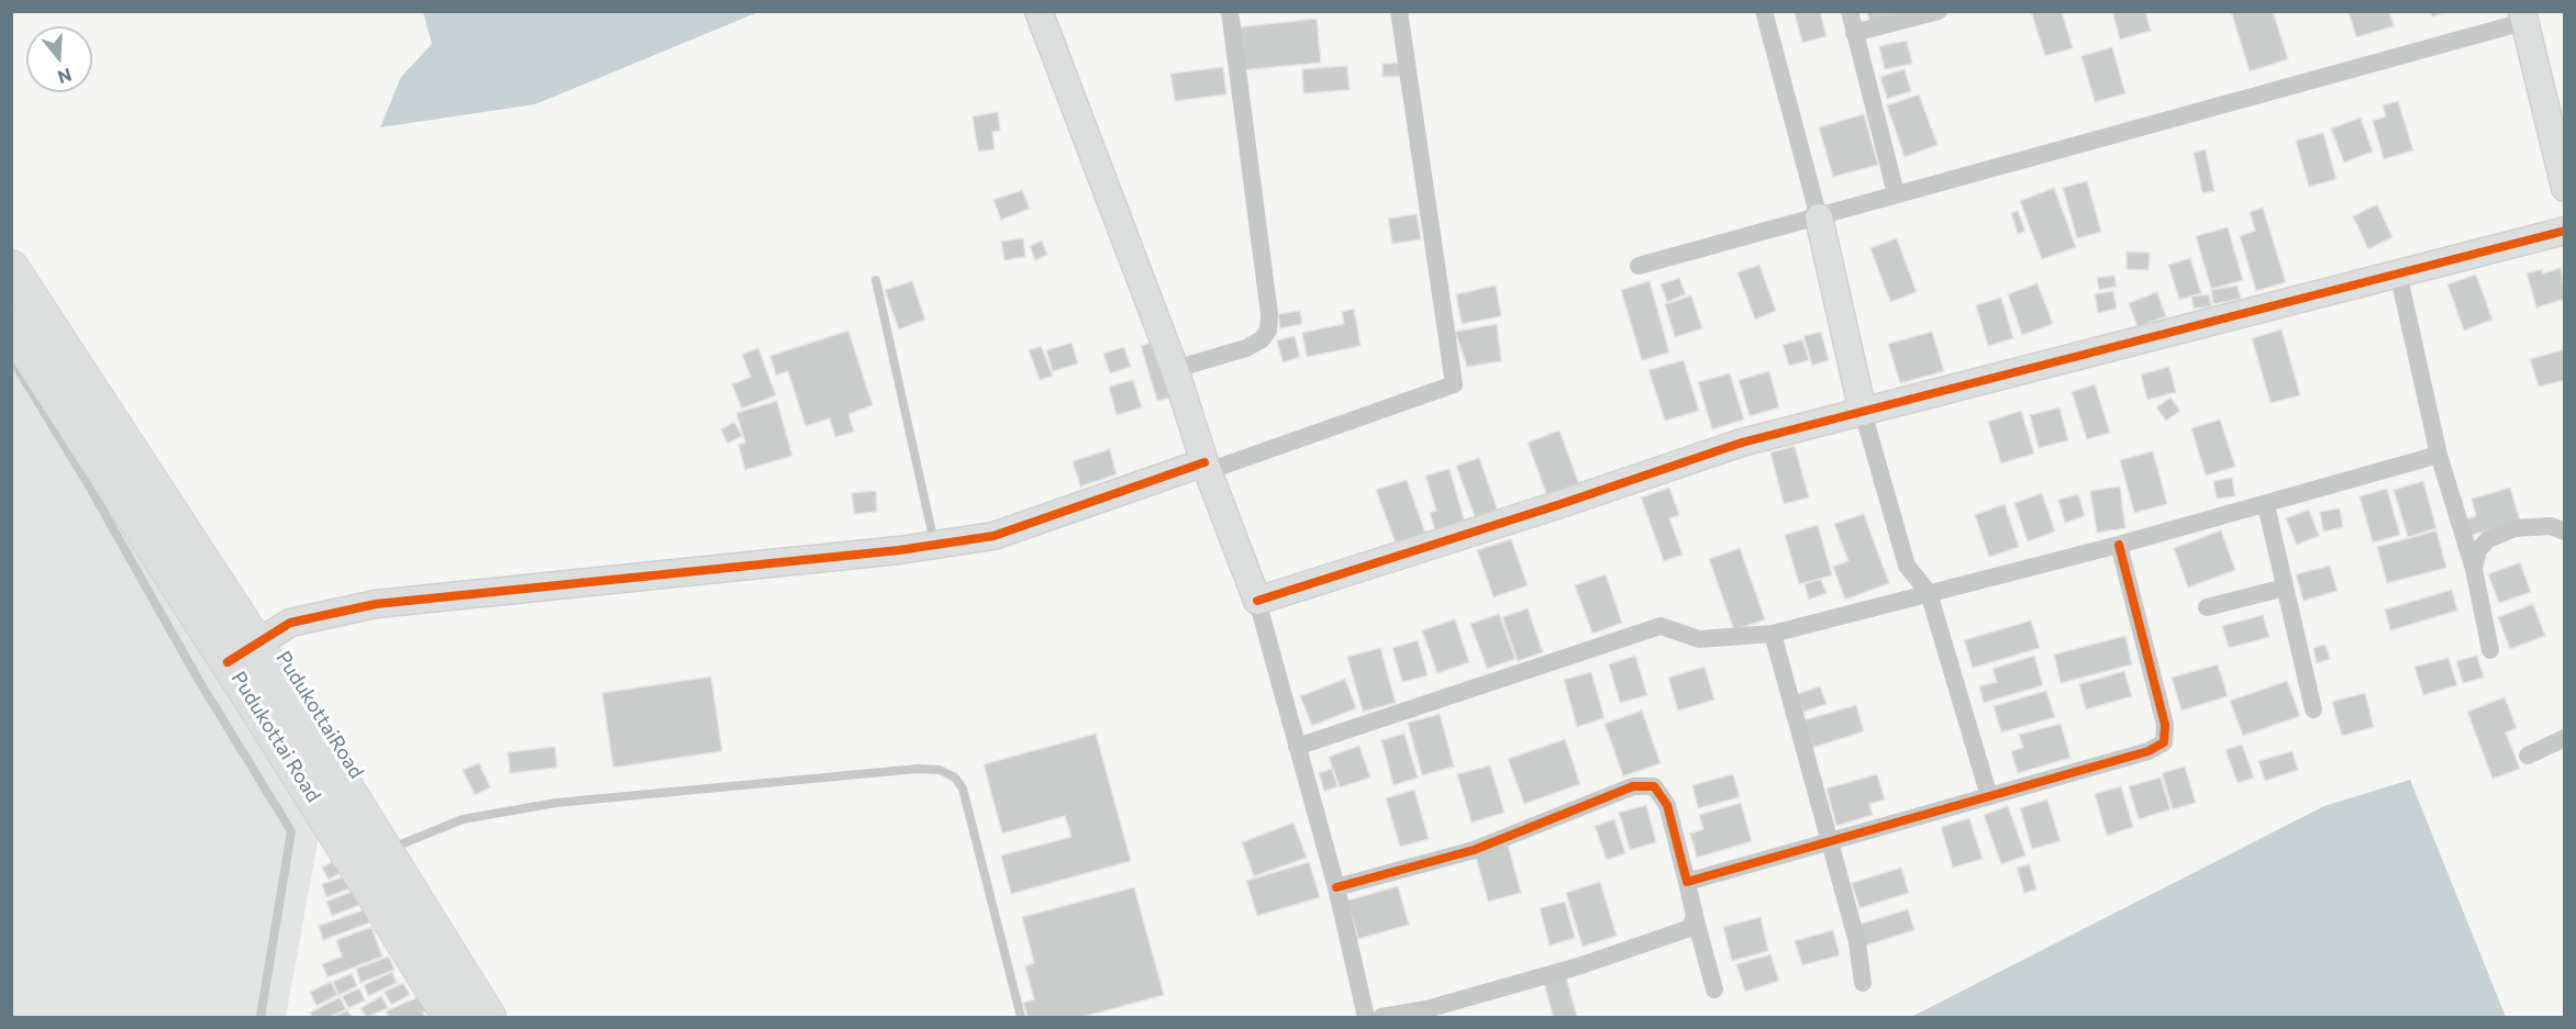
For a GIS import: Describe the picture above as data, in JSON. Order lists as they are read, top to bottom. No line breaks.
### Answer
{"streets":{"highway":["PudukottaiRoad","Pudukottai Road"]},"crossings":[["PudukottaiRoad","Pudukottai Road"]],"north":"bottom"}
